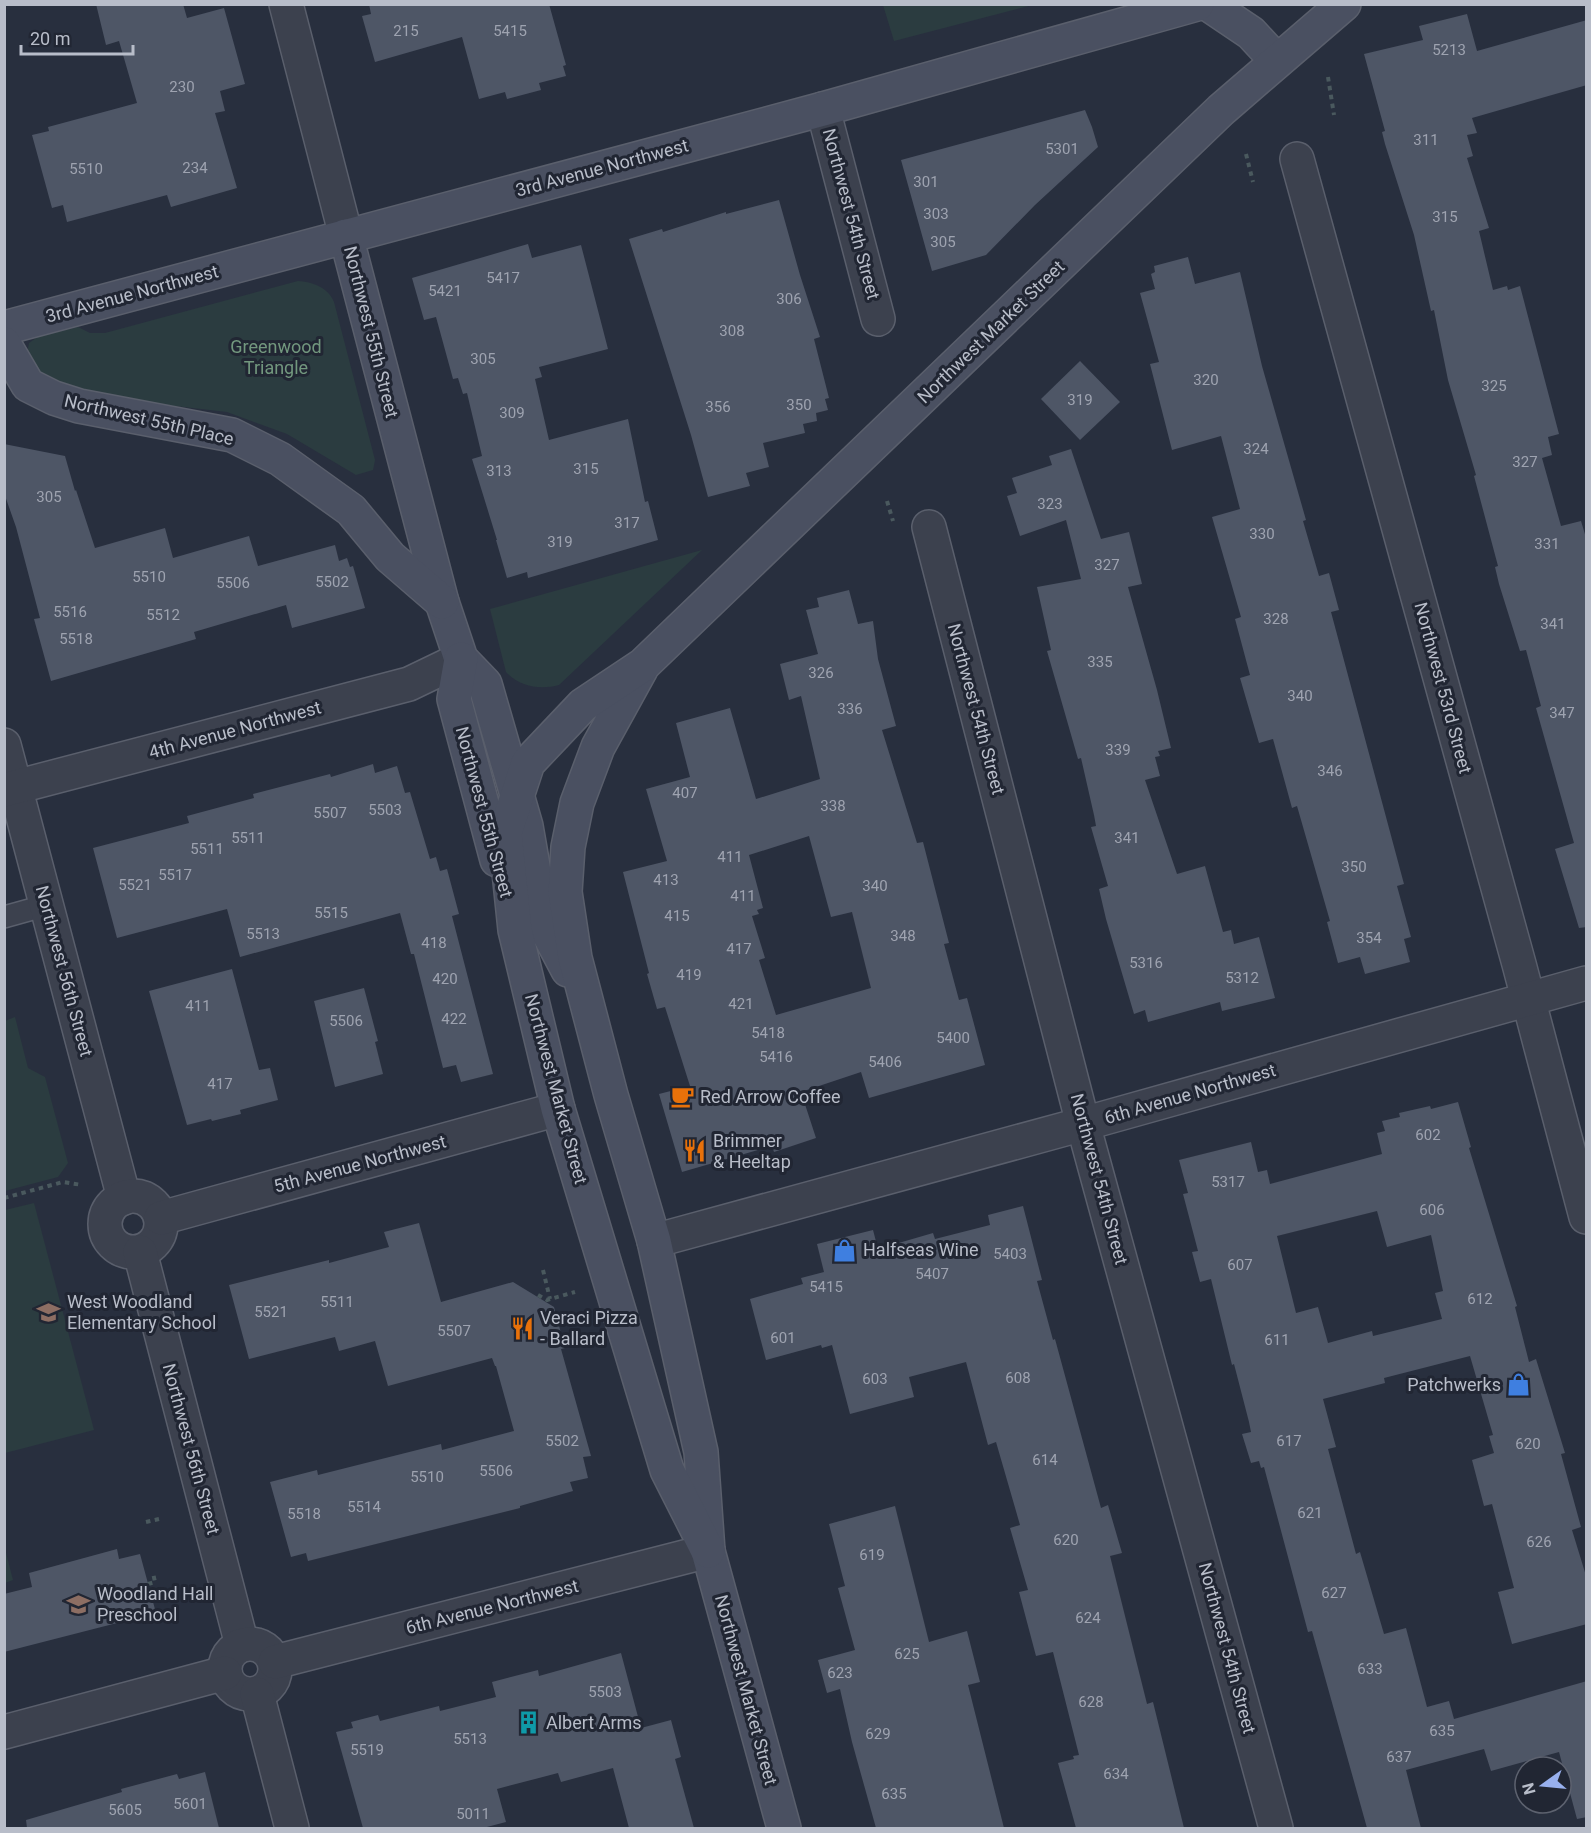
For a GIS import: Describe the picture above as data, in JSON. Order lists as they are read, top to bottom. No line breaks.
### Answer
{"streets":{"main road":["3rd Avenue Northwest","Northwest 55th Street","Northwest Market Street","Northwest 55th Place"],"street":["Northwest 54th Street","Northwest 53rd Street","4th Avenue Northwest","Northwest 56th Street","6th Avenue Northwest","5th Avenue Northwest"]},"crossings":[["3rd Avenue Northwest","Northwest 54th Street"],["3rd Avenue Northwest","Northwest 55th Street"],["Northwest 54th Street","6th Avenue Northwest"],["Northwest 55th Street","Northwest Market Street"],["Northwest 55th Street","Northwest 55th Place"],["Northwest 55th Street","4th Avenue Northwest"],["Northwest Market Street","6th Avenue Northwest"],["Northwest Market Street","5th Avenue Northwest"],["Northwest 53rd Street","6th Avenue Northwest"],["4th Avenue Northwest","Northwest 56th Street"],["Northwest 56th Street","6th Avenue Northwest"],["Northwest 56th Street","5th Avenue Northwest"]],"parks":["Greenwood Triangle"],"places":{"cafe":["Red Arrow Coffee"],"restaurant":["Brimmer & Heeltap","Veraci Pizza - Ballard"],"shop":["Halfseas Wine","Patchwerks"],"school or university":["West Woodland Elementary School","Woodland Hall Preschool"],"building":["Albert Arms"]},"house_numbers":["215","5415","5213","230","311","5301","234","5510","301","303","315","305","5417","5421","306","308","305","320","325","319","350","356","309","324","327","315","313","305","323","317","330","319","331","327","5510","5502","5506","5516","5512","328","341","5518","335","326","340","336","347","339","346","407","338","5503","5507","5511","341","5511","411","350","5517","413","5521","340","411","5515","415","5513","348","354","418","417","5316","419","5312","420","421","411","422","5506","5418","5400","5416","5406","417","602","5317","606","5403","607","5407","5415","612","5511","5521","5507","601","611","608","603","5502","617","620","614","5506","5510","5514","621","5518","620","626","619","627","624","625","633","623","5503","628","635","629","5513","5519","637","634","635","5601","5605","5011"],"scale_bar":"20 m","north":"left"}
